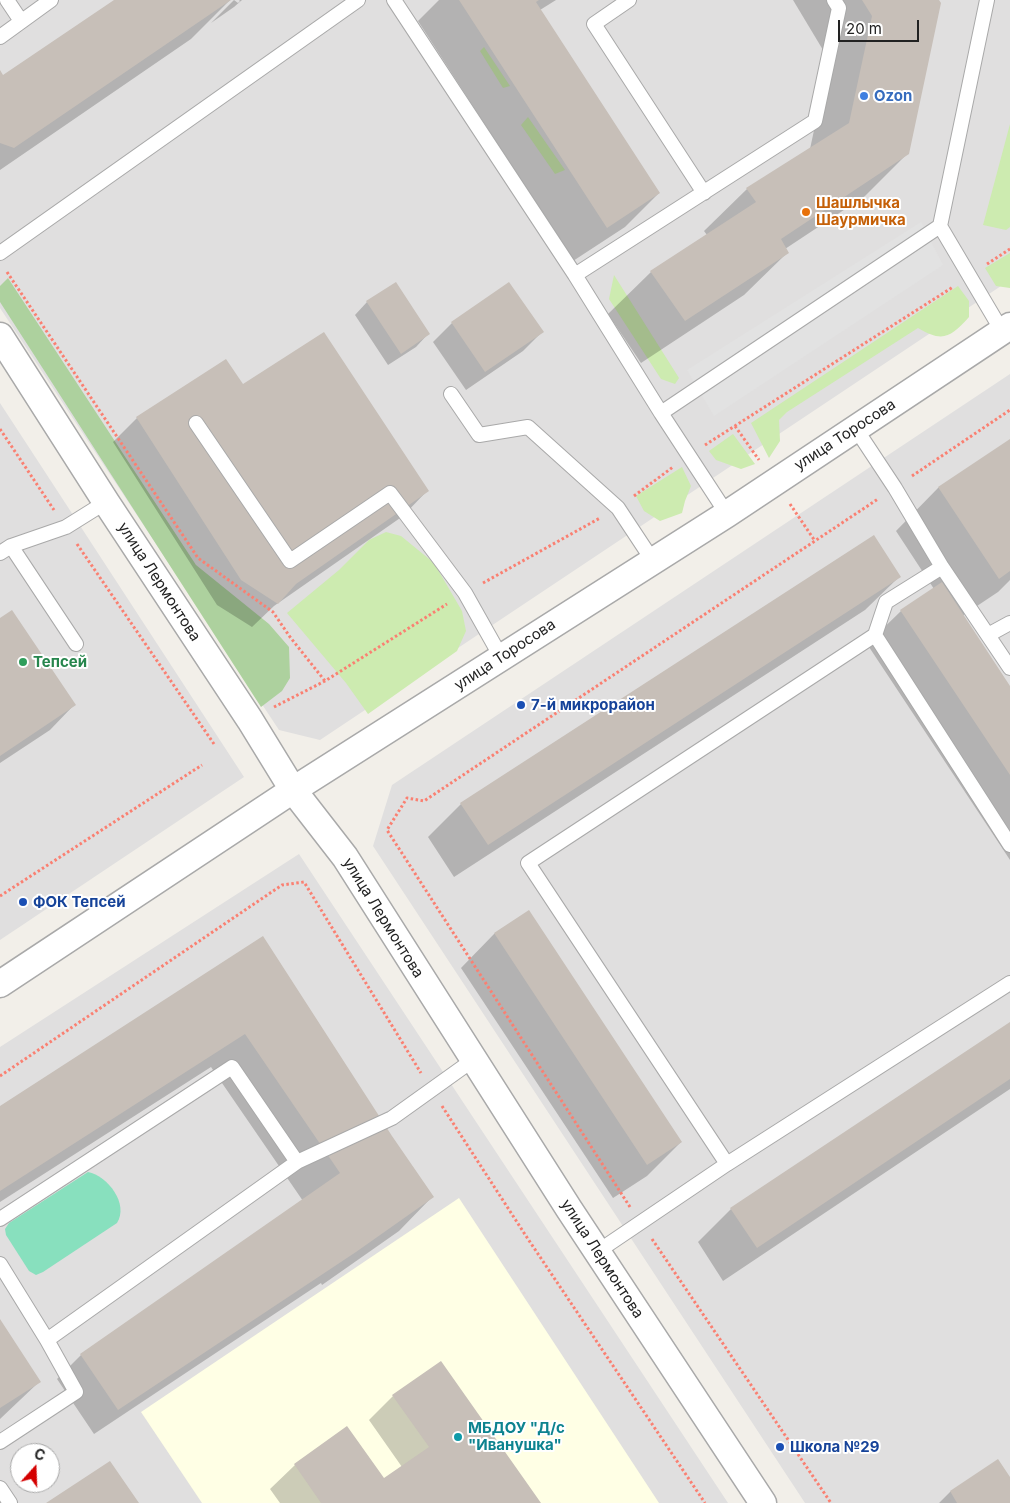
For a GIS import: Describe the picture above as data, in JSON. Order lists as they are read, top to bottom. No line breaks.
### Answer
{"streets":{"street":["улица Торосова","улица Лермонтова"]},"crossings":[["улица Торосова","улица Лермонтова"]],"places":["Ozon","Шашлычка Шаурмичка","Тепсей","7-й микрорайон","ФОК Тепсей","МБДОУ \"Д/с \"Иванушка\"","Школа №29"],"scale_bar":"20 m","north":"top"}
